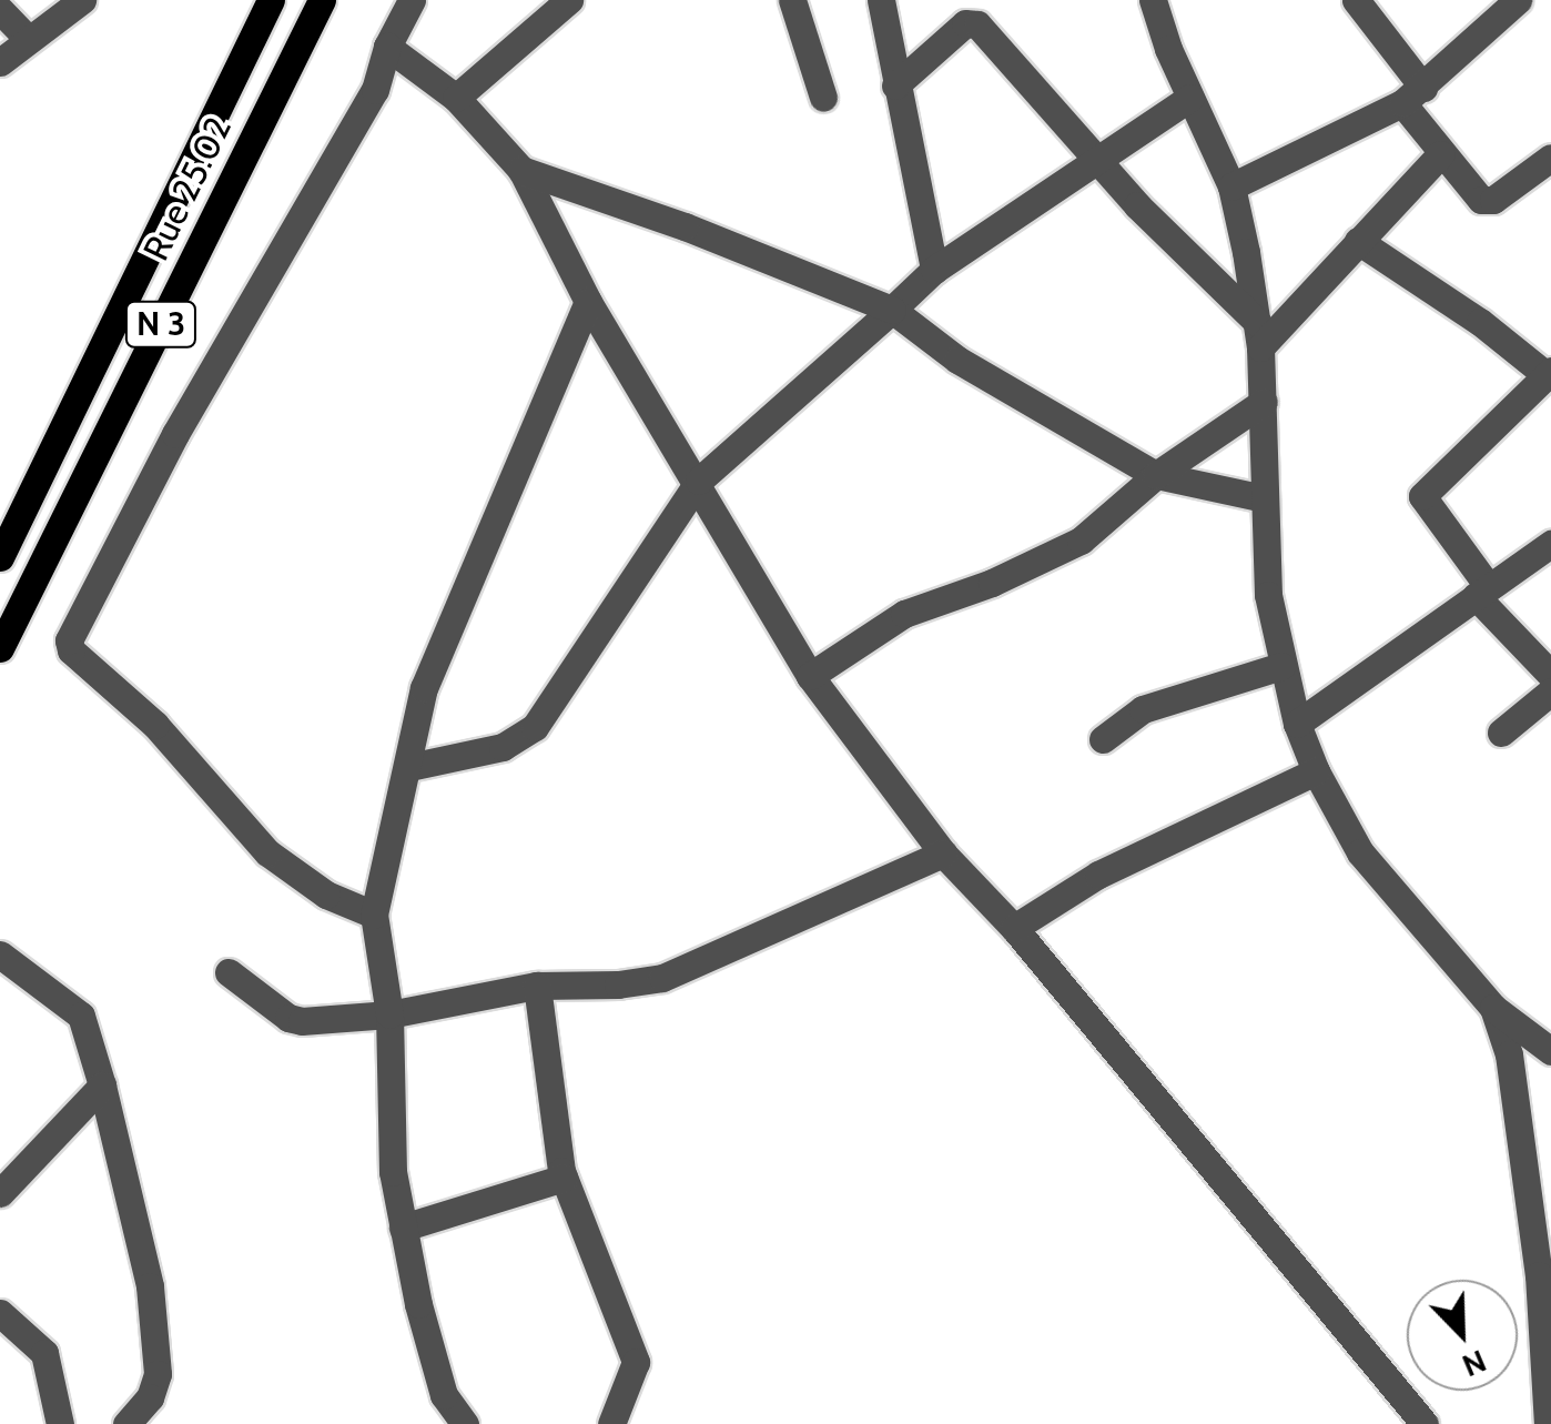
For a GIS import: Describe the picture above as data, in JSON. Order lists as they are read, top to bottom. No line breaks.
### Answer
{"streets":{"main road":["Rue 25.02","N 3"]},"north":"bottom right"}
